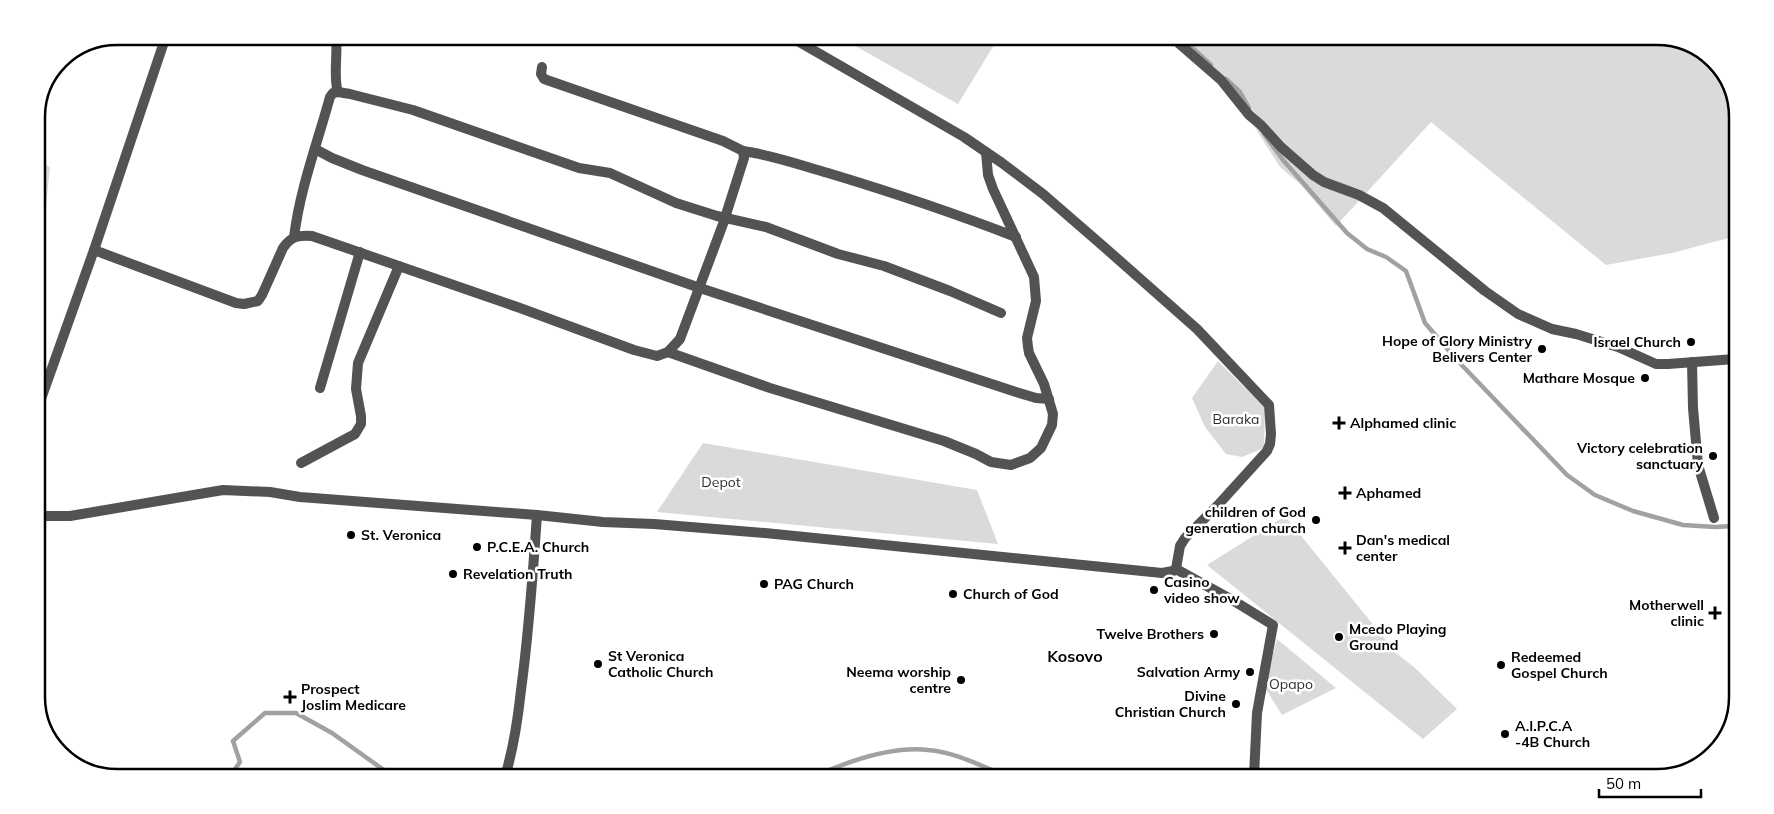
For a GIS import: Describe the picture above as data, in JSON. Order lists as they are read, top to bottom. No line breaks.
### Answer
{"districts":["Kosovo"],"parks":["Baraka","Depot","Opapo"],"places":{"other":["Israel Church","Hope of Glory Ministry Belivers Center","Mathare Mosque","Victory celebration sanctuary","children of God generation church","St. Veronica","P.C.E.A. Church","Revelation Truth","PAG Church","Casino video show","Church of God","Twelve Brothers","Mcedo Playing Ground","St Veronica Catholic Church","Redeemed Gospel Church","Salvation Army","Neema worship centre","Divine Christian Church","A.I.P.C.A -4B Church"],"health":["Alphamed clinic","Aphamed","Dan's medical center","Motherwell clinic","Prospect Joslim Medicare"]},"scale_bar":"50 m"}
